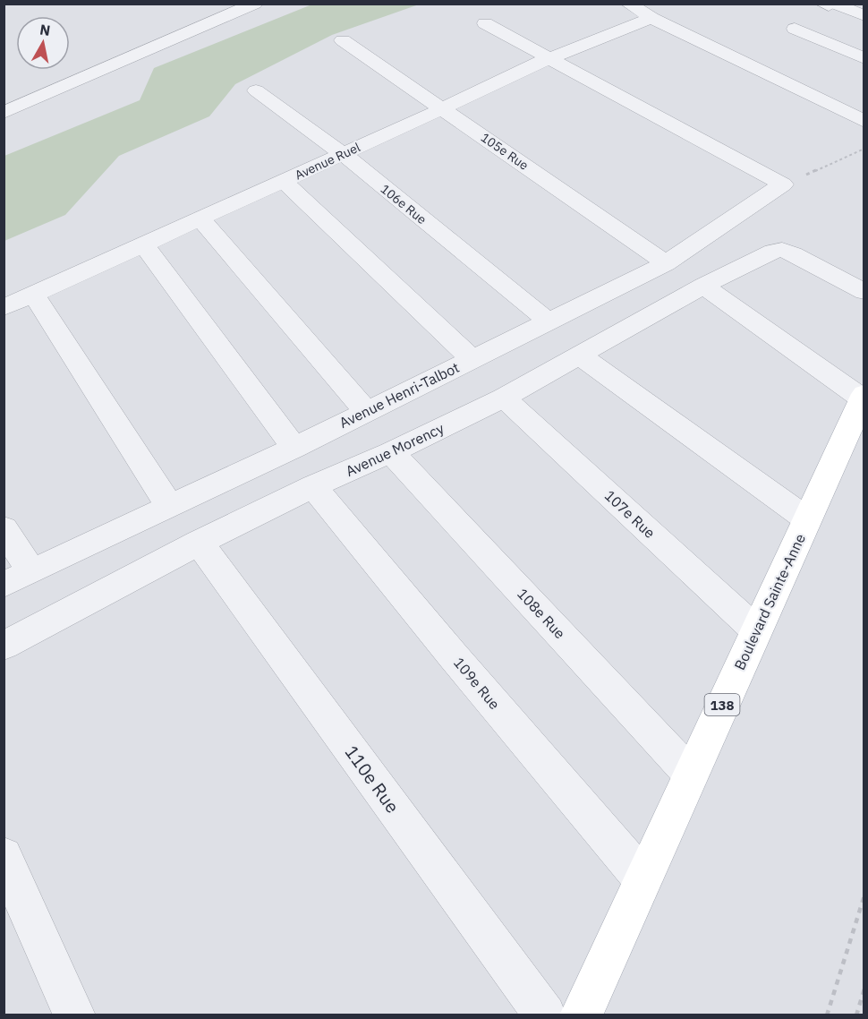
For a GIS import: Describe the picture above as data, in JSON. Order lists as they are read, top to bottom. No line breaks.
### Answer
{"streets":{"main road":["Boulevard Sainte-Anne","138"],"street":["105e Rue","Avenue Ruel","106e Rue","Avenue Henri-Talbot","Avenue Morency","107e Rue","108e Rue","109e Rue","110e Rue"]},"crossings":[["105e Rue","Avenue Ruel"],["105e Rue","Avenue Henri-Talbot"],["Avenue Ruel","106e Rue"],["106e Rue","Avenue Henri-Talbot"],["Avenue Morency","107e Rue"],["Avenue Morency","108e Rue"],["Avenue Morency","109e Rue"],["Avenue Morency","110e Rue"],["107e Rue","Boulevard Sainte-Anne"],["Boulevard Sainte-Anne","108e Rue"],["Boulevard Sainte-Anne","109e Rue"]],"north":"top"}
